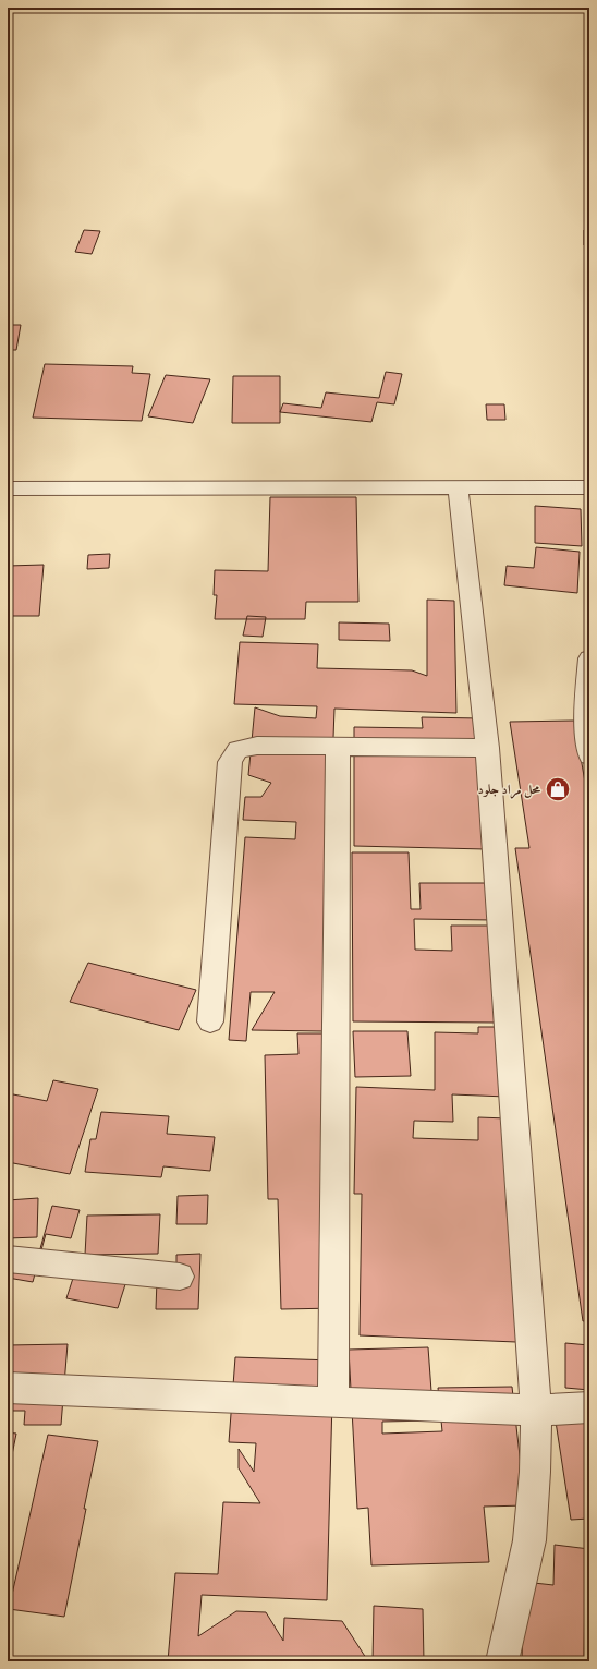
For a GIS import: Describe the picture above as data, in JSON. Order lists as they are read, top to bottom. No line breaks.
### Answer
{"places":{"shop":["محل مراد جلود"]}}
